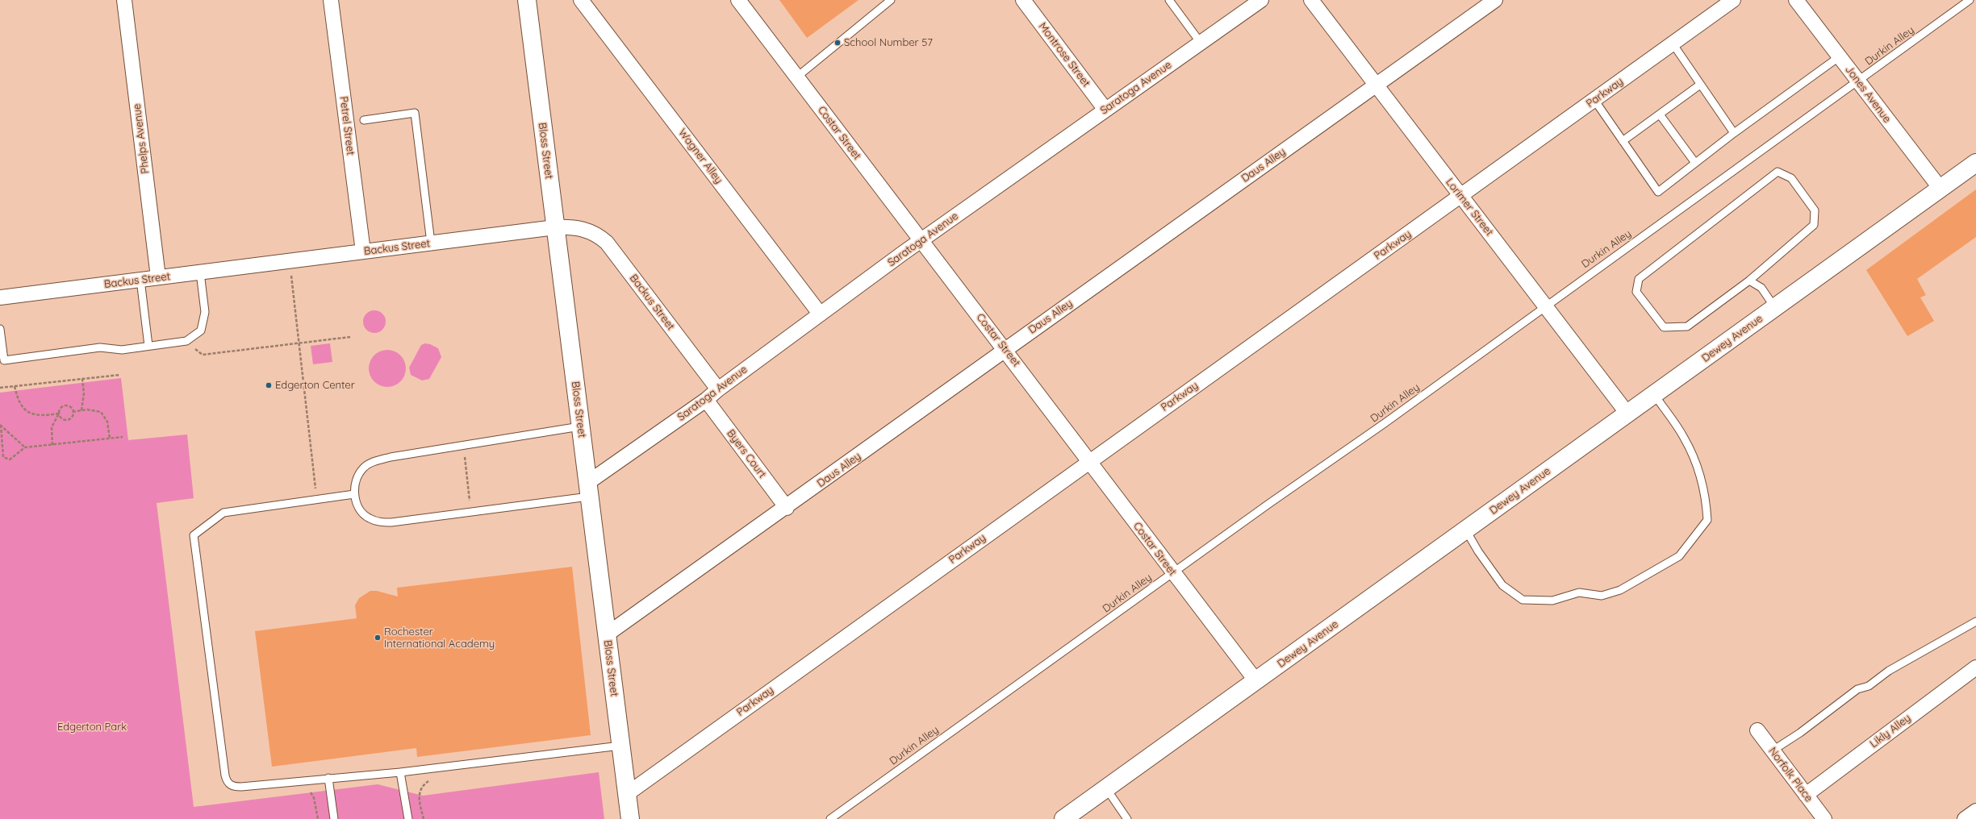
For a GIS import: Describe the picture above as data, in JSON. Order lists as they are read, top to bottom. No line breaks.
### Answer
{"streets":{"street":["Montrose Street","Saratoga Avenue","Parkway","Jones Avenue","Petrel Street","Costar Street","Phelps Avenue","Bloss Street","Wagner Alley","Daus Alley","Lorimer Street","Backus Street","Dewey Avenue","Byers Court","Likly Alley","Norfolk Place"],"lane":["Durkin Alley"]},"crossings":[["Durkin Alley","Jones Avenue"],["Durkin Alley","Costar Street"],["Durkin Alley","Lorimer Street"],["Montrose Street","Saratoga Avenue"],["Saratoga Avenue","Costar Street"],["Saratoga Avenue","Bloss Street"],["Saratoga Avenue","Wagner Alley"],["Saratoga Avenue","Backus Street"],["Saratoga Avenue","Byers Court"],["Parkway","Costar Street"],["Parkway","Bloss Street"],["Parkway","Lorimer Street"],["Jones Avenue","Dewey Avenue"],["Petrel Street","Backus Street"],["Costar Street","Daus Alley"],["Costar Street","Dewey Avenue"],["Phelps Avenue","Backus Street"],["Bloss Street","Daus Alley"],["Bloss Street","Backus Street"],["Daus Alley","Lorimer Street"],["Daus Alley","Byers Court"],["Lorimer Street","Dewey Avenue"],["Likly Alley","Norfolk Place"]],"parks":["Edgerton Park"],"places":["School Number 57","Edgerton Center","Rochester International Academy"]}
